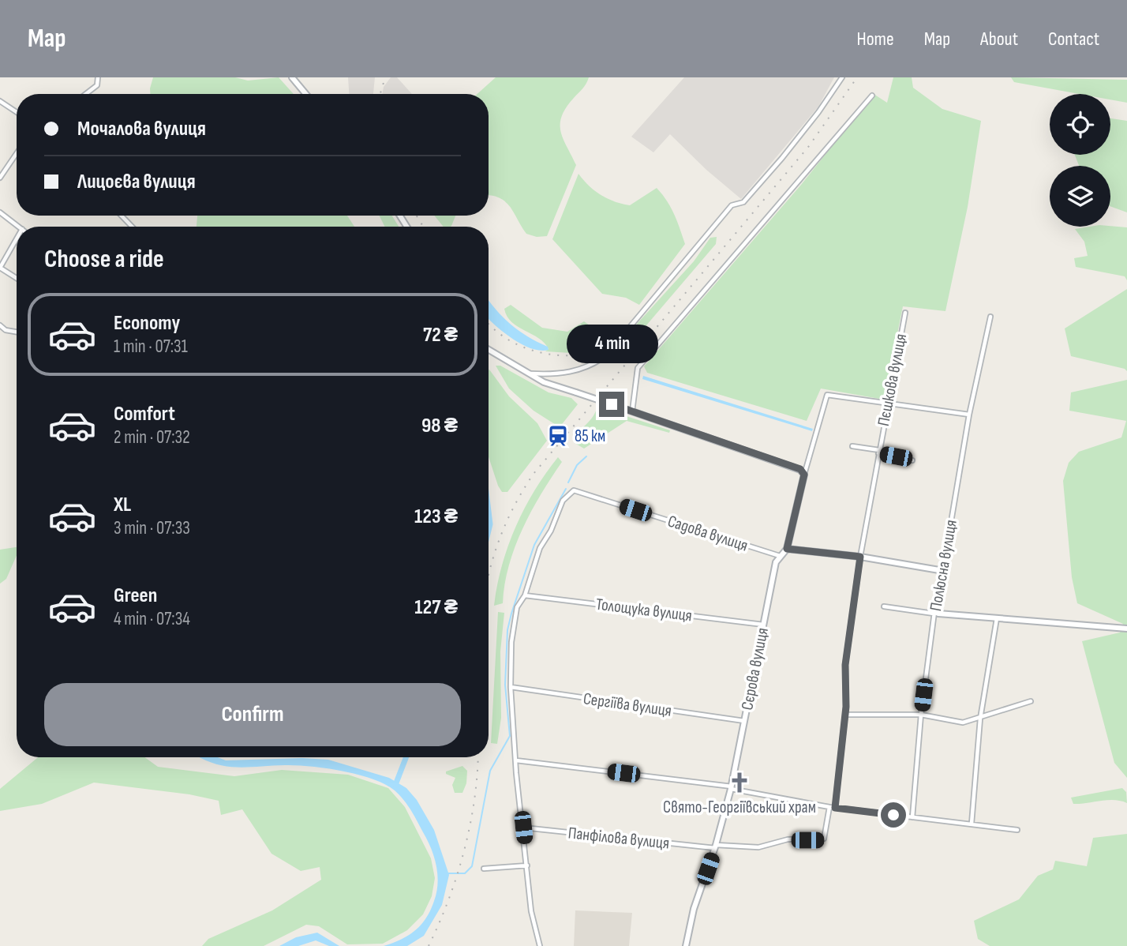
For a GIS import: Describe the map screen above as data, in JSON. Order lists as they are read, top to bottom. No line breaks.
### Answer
{"streets":{"street":["Пєшкова вулиця","Садова вулиця","Полюсна вулиця","Толощука вулиця","Сєрова вулиця","Сергіїва вулиця","Панфілова вулиця"]},"crossings":[["Садова вулиця","Толощука вулиця"],["Садова вулиця","Сєрова вулиця"],["Толощука вулиця","Сєрова вулиця"],["Сєрова вулиця","Сергіїва вулиця"],["Сєрова вулиця","Панфілова вулиця"]],"places":{"station":["85 км"],"church":["Свято-Георгіївський храм"]},"page":{"header":"Map","nav":["Home","Map","About","Contact"],"banner":["Мочалова вулиця","Лицоєва вулиця"],"heading":"Choose a ride","list":[{"name":"Economy","note":"1 min · 07:31","value":"72 ₴"},{"name":"Comfort","note":"2 min · 07:32","value":"98 ₴"},{"name":"XL","note":"3 min · 07:33","value":"123 ₴"},{"name":"Green","note":"4 min · 07:34","value":"127 ₴"}],"bubble":"4 min","buttons":"Confirm"}}
